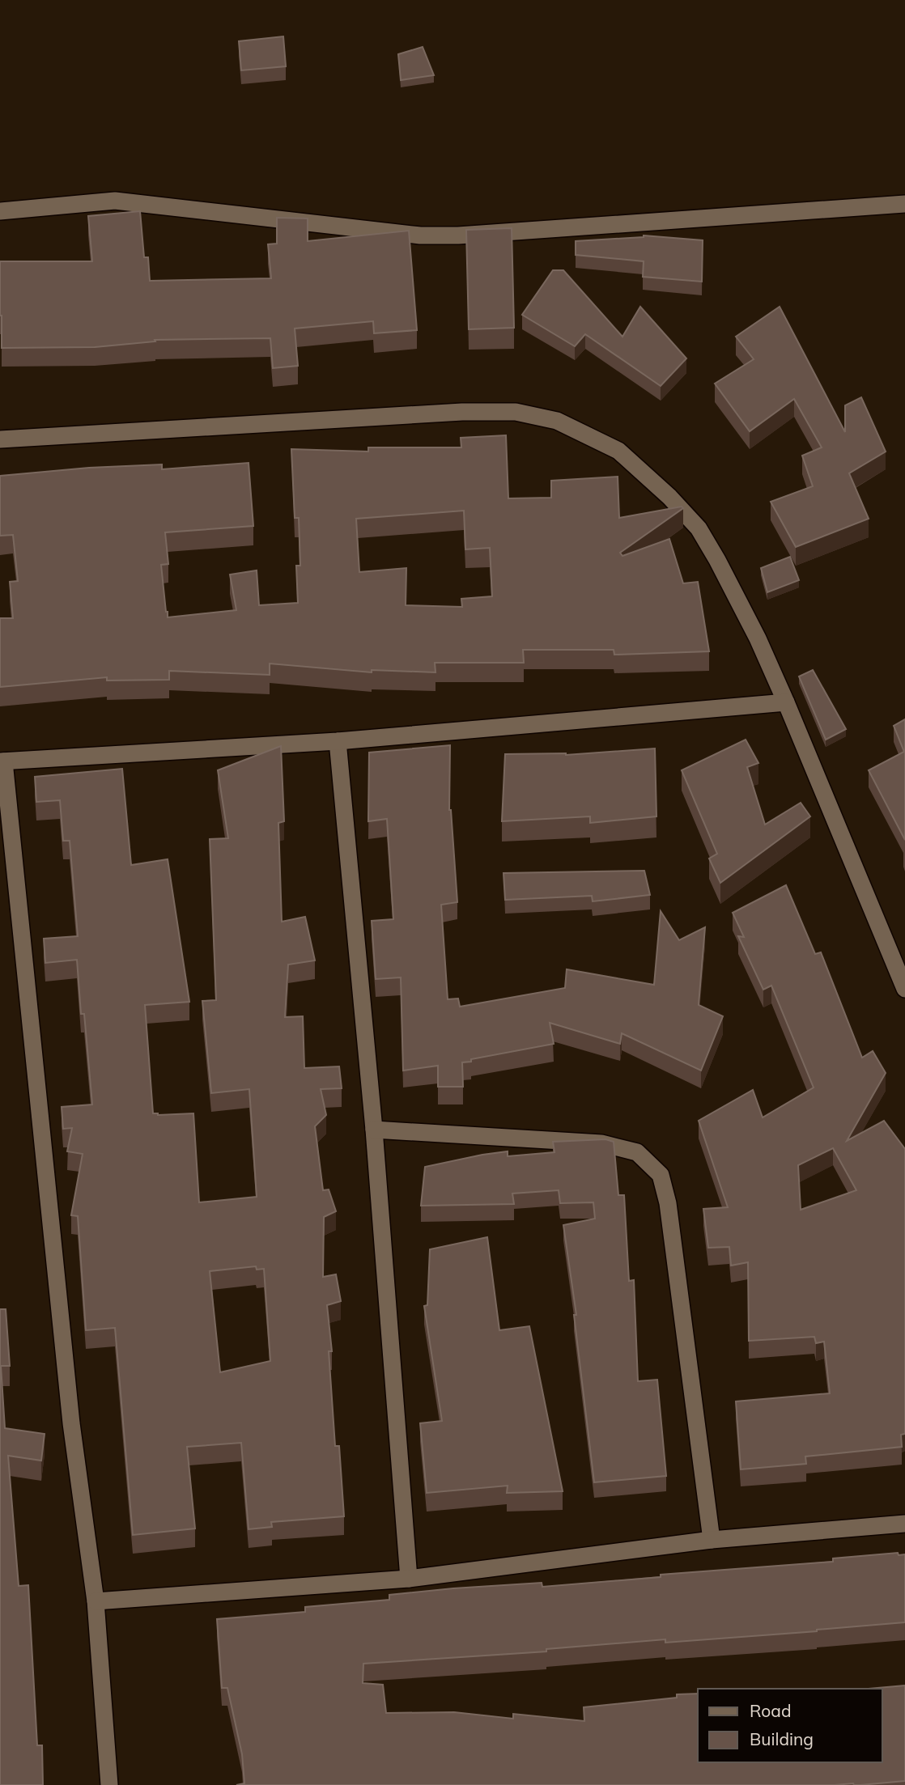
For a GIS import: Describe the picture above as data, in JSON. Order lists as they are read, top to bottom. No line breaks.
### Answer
{"legend":["Road","Building"]}
